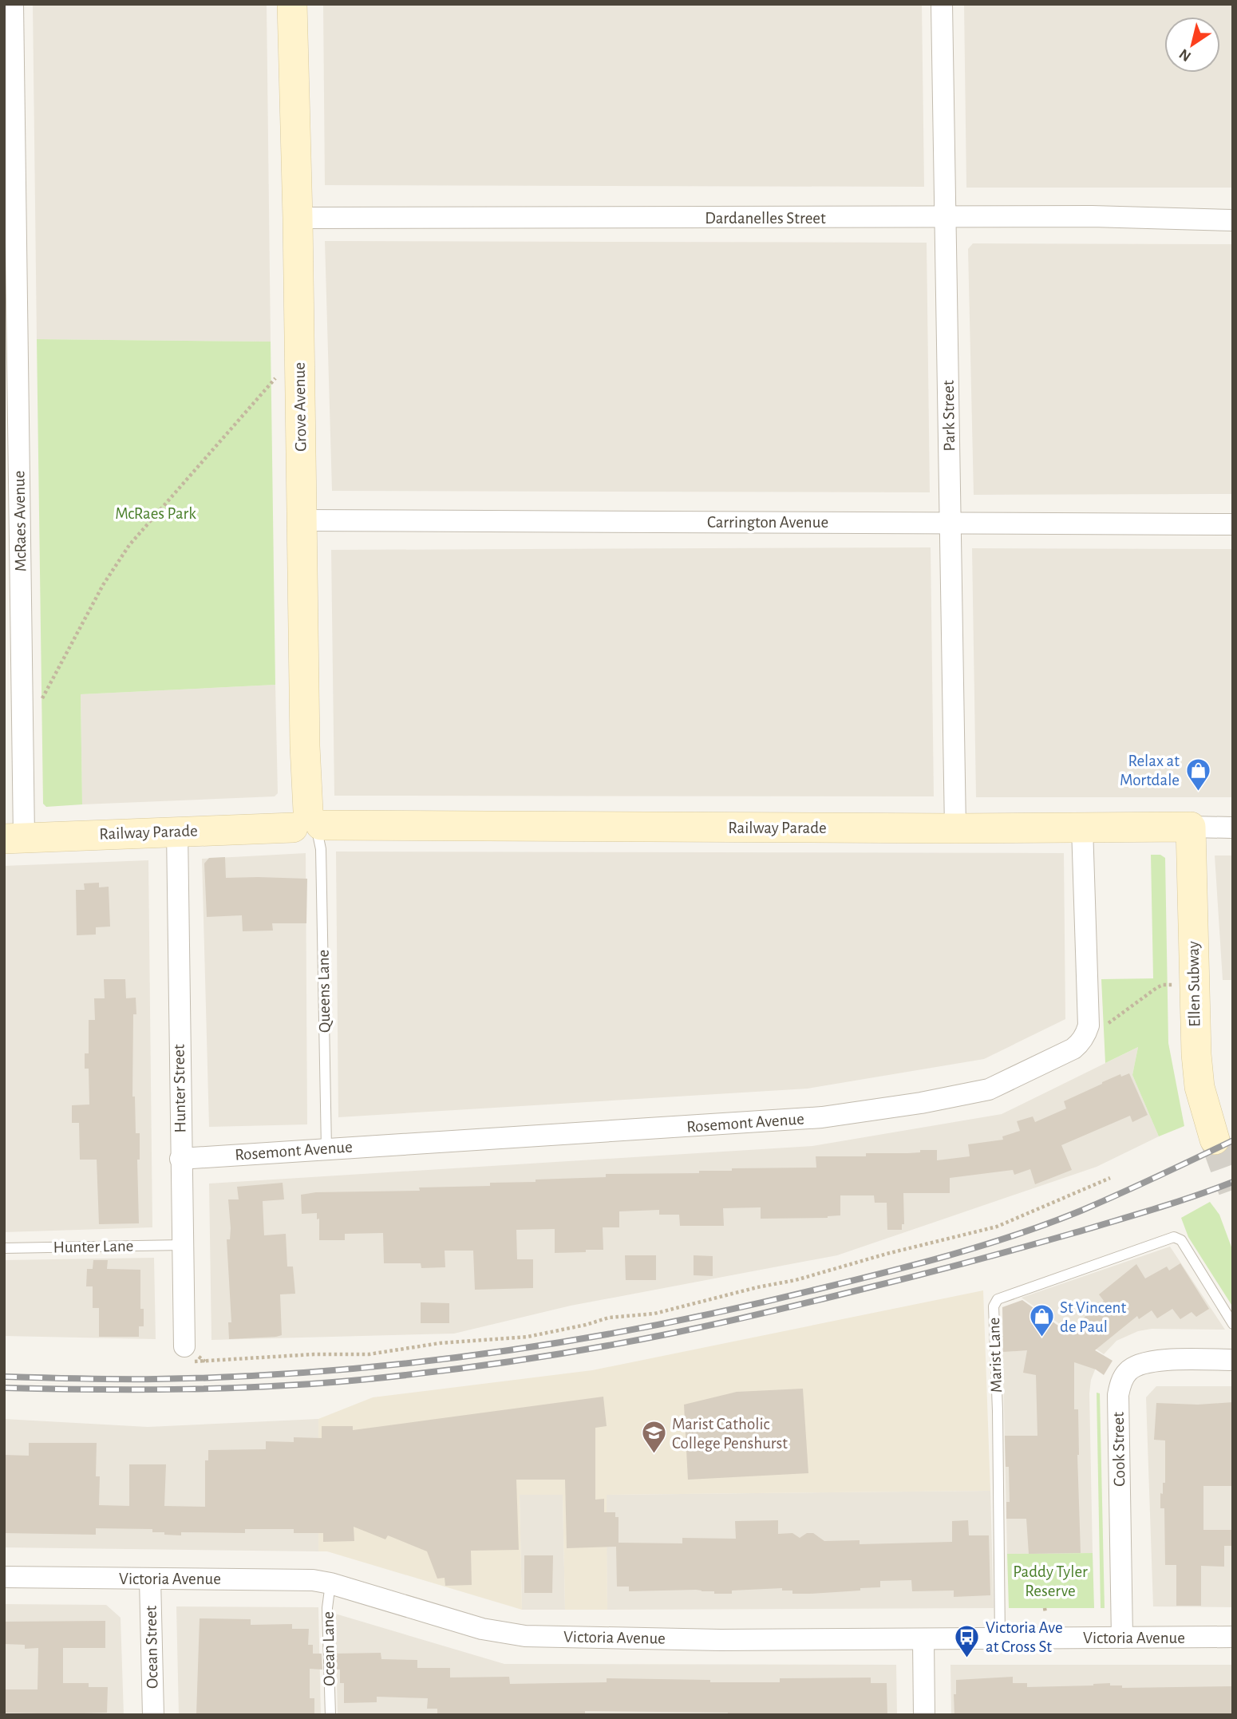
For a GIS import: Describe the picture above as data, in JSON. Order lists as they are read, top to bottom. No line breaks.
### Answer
{"streets":{"street":["Dardanelles Street","Grove Avenue","Park Street","McRaes Avenue","Carrington Avenue","Railway Parade","Ellen Subway","Hunter Street","Rosemont Avenue","Cook Street","Victoria Avenue","Ocean Street"],"lane":["Queens Lane","Hunter Lane","Marist Lane","Ocean Lane"]},"crossings":[["Dardanelles Street","Grove Avenue"],["Dardanelles Street","Park Street"],["Grove Avenue","Carrington Avenue"],["Grove Avenue","Railway Parade"],["Grove Avenue","Queens Lane"],["Park Street","Carrington Avenue"],["Park Street","Railway Parade"],["McRaes Avenue","Railway Parade"],["Railway Parade","Ellen Subway"],["Railway Parade","Queens Lane"],["Railway Parade","Hunter Street"],["Railway Parade","Rosemont Avenue"],["Queens Lane","Rosemont Avenue"],["Hunter Street","Rosemont Avenue"],["Hunter Street","Hunter Lane"],["Marist Lane","Victoria Avenue"],["Cook Street","Victoria Avenue"],["Victoria Avenue","Ocean Street"],["Victoria Avenue","Ocean Lane"]],"parks":["McRaes Park","Paddy Tyler Reserve"],"places":{"shop":["Relax at Mortdale","St Vincent de Paul"],"school or university":["Marist Catholic College Penshurst"],"bus stop":["Victoria Ave at Cross St"]},"north":"bottom left"}
